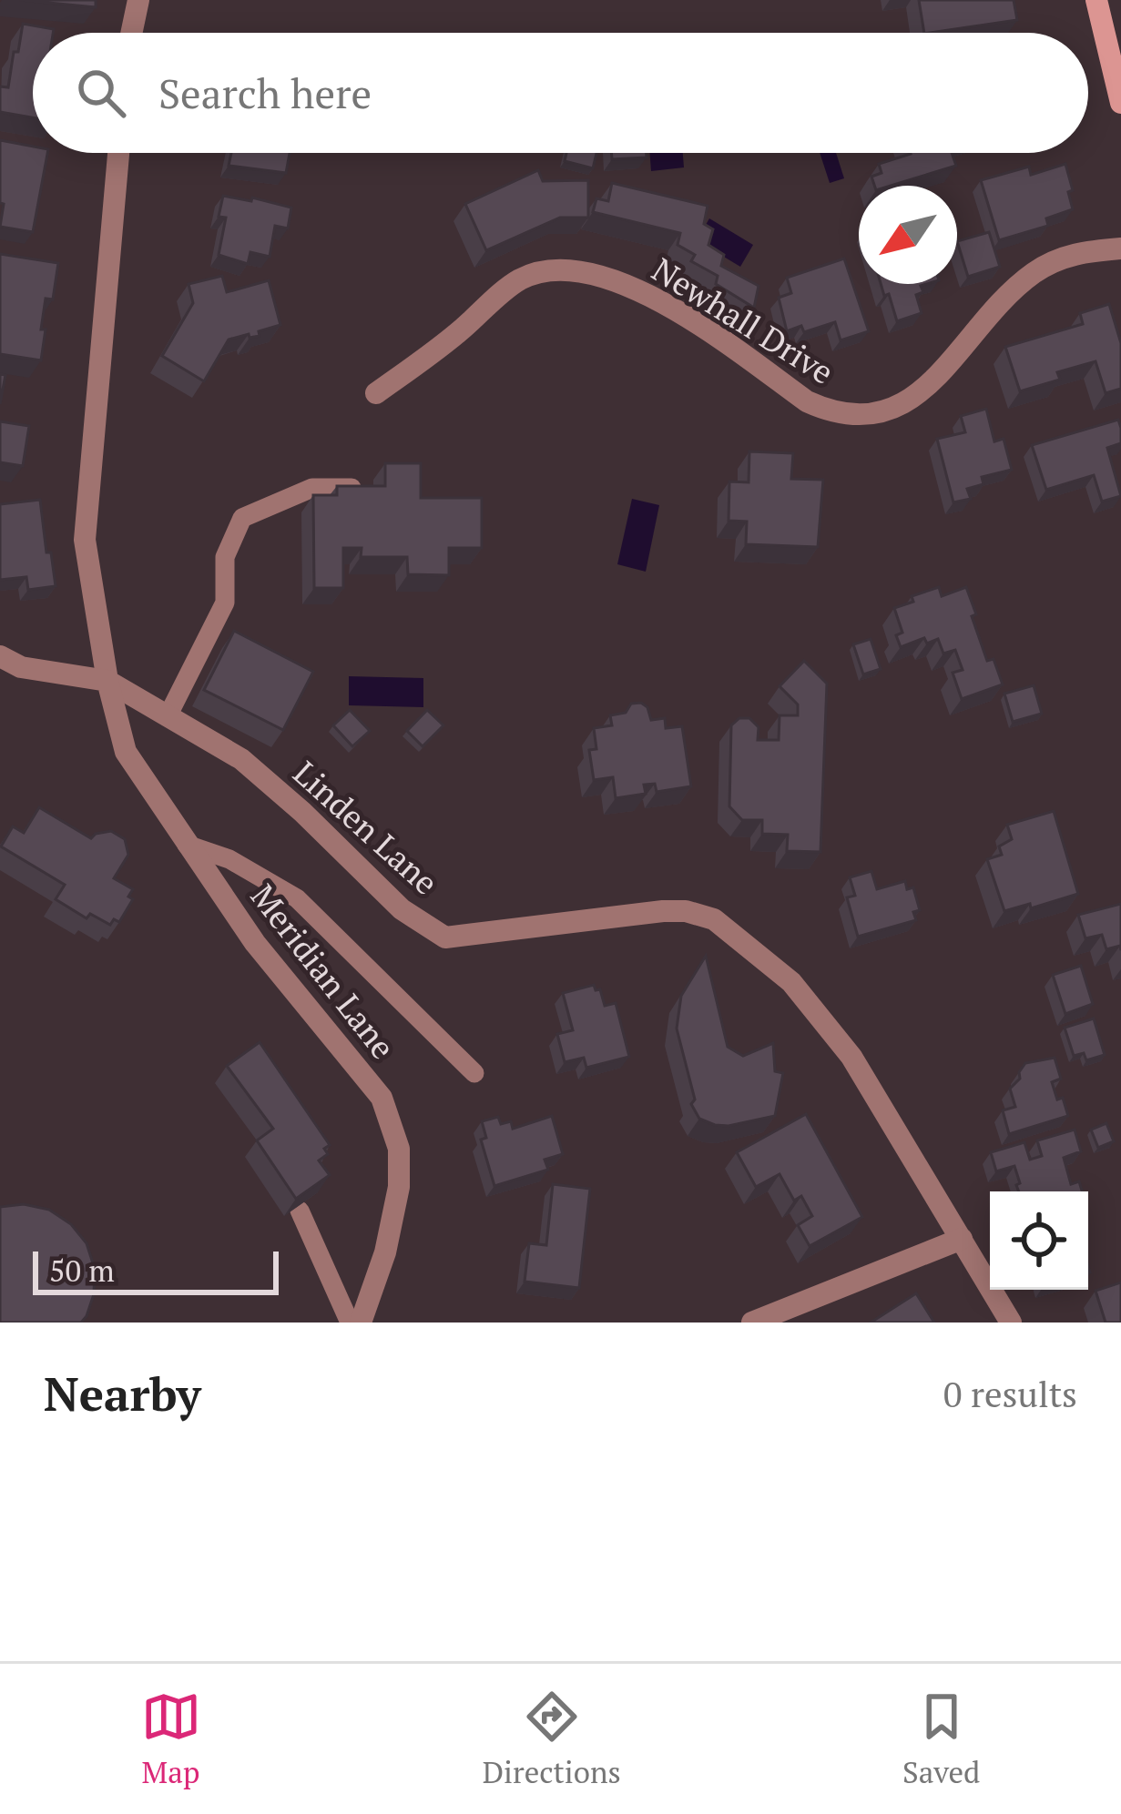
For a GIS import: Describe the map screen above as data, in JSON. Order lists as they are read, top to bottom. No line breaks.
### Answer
{"streets":{"street":["Newhall Drive","Linden Lane","Meridian Lane"]},"crossings":[["Linden Lane","Meridian Lane"]],"scale_bar":"50 m","north":"bottom left","page":{"search":"Search here","scale":"50 m","heading":["Nearby","0 results"],"nav":["Map","Directions","Saved"]}}
